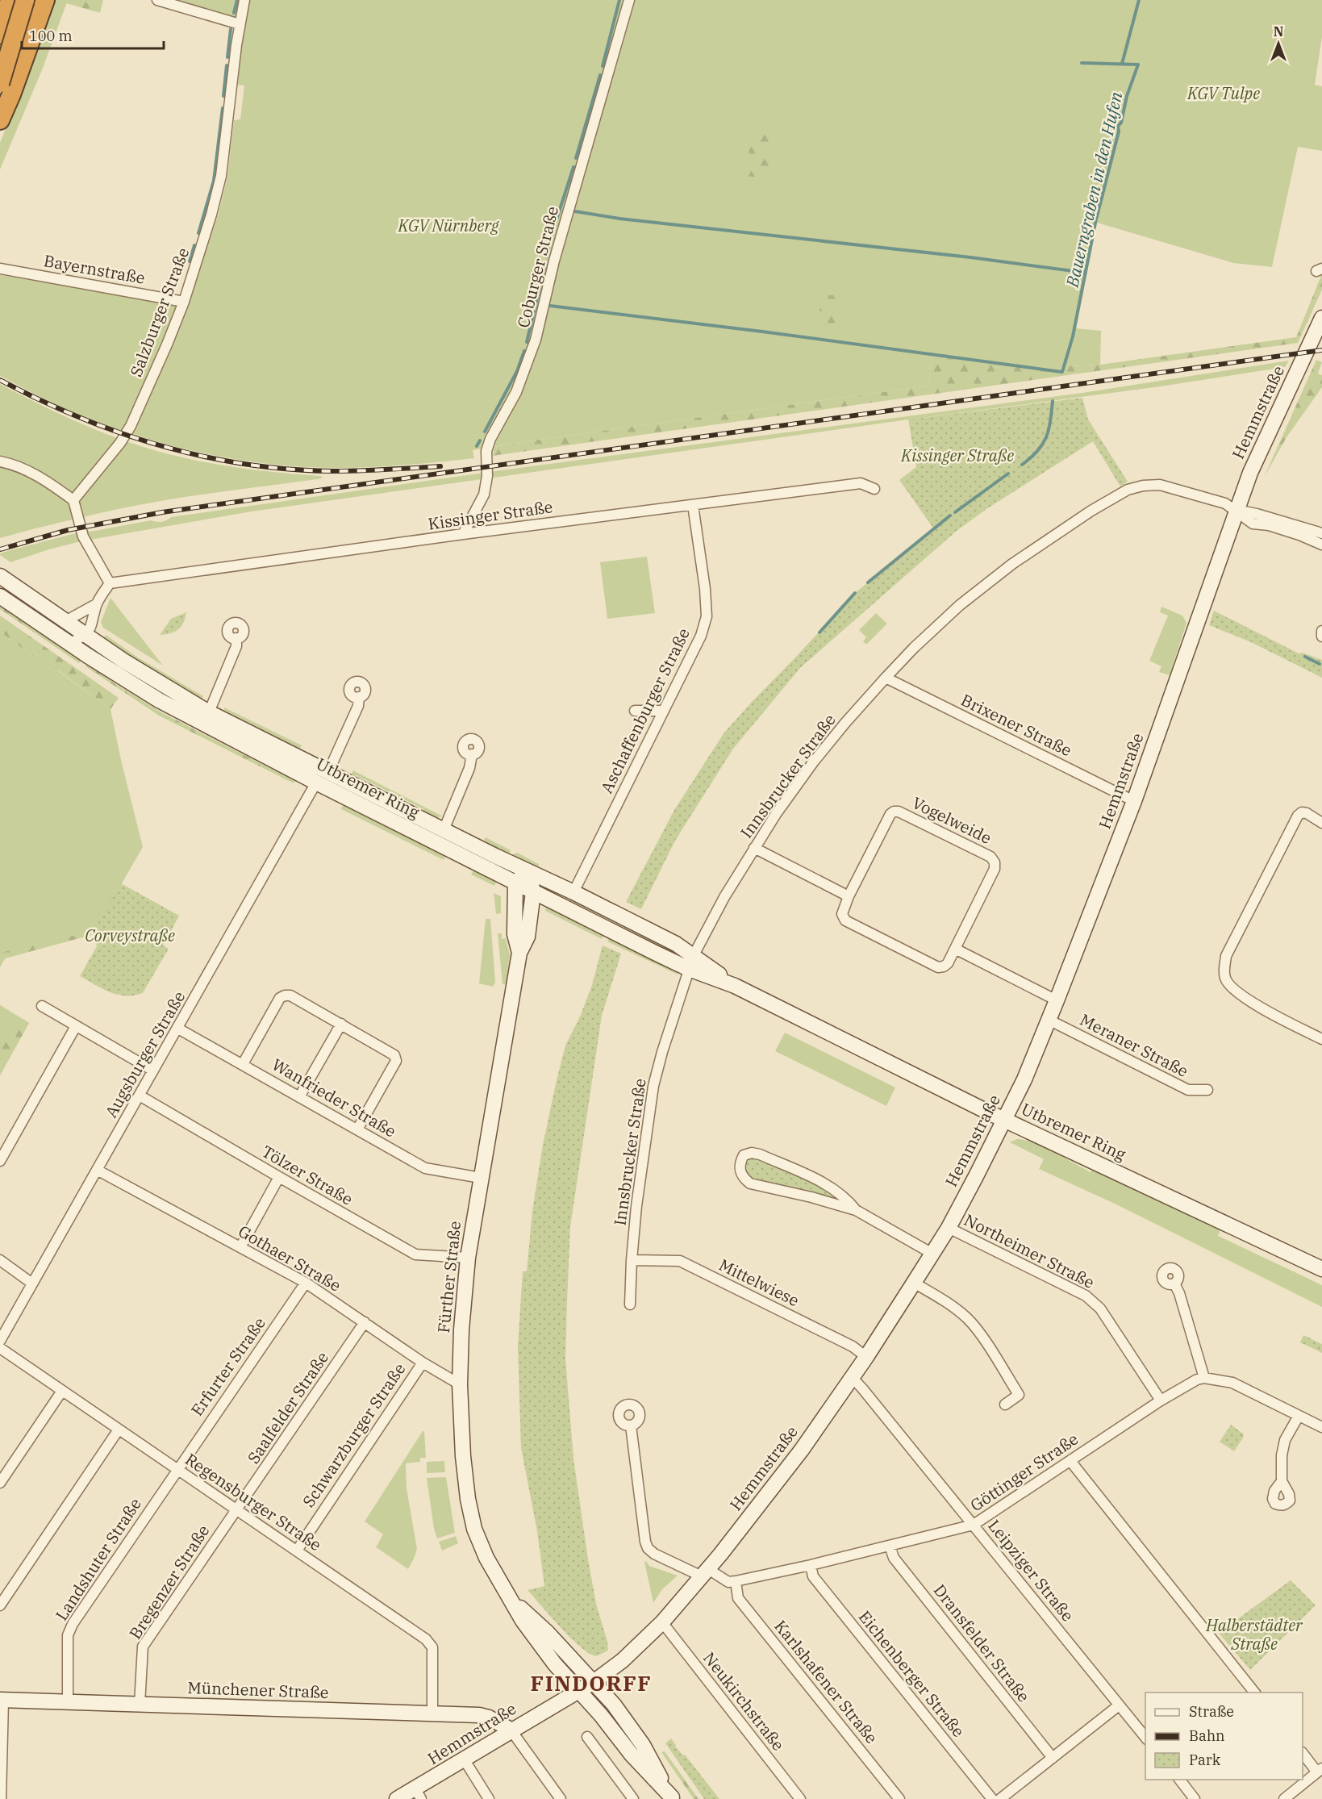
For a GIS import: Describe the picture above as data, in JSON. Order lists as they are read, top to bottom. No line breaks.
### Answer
{"streets":{"street":["Coburger Straße","Bayernstraße","Salzburger Straße","Hemmstraße","Kissinger Straße","Aschaffenburger Straße","Brixener Straße","Innsbrucker Straße","Utbremer Ring","Vogelweide","Meraner Straße","Augsburger Straße","Wanfrieder Straße","Tölzer Straße","Northeimer Straße","Gothaer Straße","Fürther Straße","Mittelwiese","Erfurter Straße","Saalfelder Straße","Schwarzburger Straße","Göttinger Straße","Regensburger Straße","Landshuter Straße","Leipziger Straße","Bregenzer Straße","Dransfelder Straße","Eichenberger Straße","Karlshafener Straße","Münchener Straße","Neukirchstraße"]},"crossings":[["Coburger Straße","Kissinger Straße"],["Bayernstraße","Salzburger Straße"],["Hemmstraße","Brixener Straße"],["Hemmstraße","Innsbrucker Straße"],["Hemmstraße","Utbremer Ring"],["Hemmstraße","Meraner Straße"],["Hemmstraße","Northeimer Straße"],["Hemmstraße","Fürther Straße"],["Hemmstraße","Mittelwiese"],["Hemmstraße","Leipziger Straße"],["Hemmstraße","Münchener Straße"],["Hemmstraße","Neukirchstraße"],["Kissinger Straße","Aschaffenburger Straße"],["Aschaffenburger Straße","Utbremer Ring"],["Brixener Straße","Innsbrucker Straße"],["Innsbrucker Straße","Utbremer Ring"],["Innsbrucker Straße","Mittelwiese"],["Utbremer Ring","Augsburger Straße"],["Utbremer Ring","Fürther Straße"],["Augsburger Straße","Wanfrieder Straße"],["Augsburger Straße","Tölzer Straße"],["Augsburger Straße","Gothaer Straße"],["Wanfrieder Straße","Fürther Straße"],["Tölzer Straße","Fürther Straße"],["Northeimer Straße","Göttinger Straße"],["Gothaer Straße","Fürther Straße"],["Gothaer Straße","Erfurter Straße"],["Gothaer Straße","Saalfelder Straße"],["Gothaer Straße","Schwarzburger Straße"],["Erfurter Straße","Regensburger Straße"],["Erfurter Straße","Landshuter Straße"],["Saalfelder Straße","Regensburger Straße"],["Saalfelder Straße","Bregenzer Straße"],["Schwarzburger Straße","Regensburger Straße"],["Göttinger Straße","Leipziger Straße"],["Göttinger Straße","Dransfelder Straße"],["Göttinger Straße","Eichenberger Straße"],["Göttinger Straße","Karlshafener Straße"],["Regensburger Straße","Landshuter Straße"],["Regensburger Straße","Bregenzer Straße"],["Regensburger Straße","Münchener Straße"],["Landshuter Straße","Münchener Straße"],["Bregenzer Straße","Münchener Straße"]],"districts":["FINDORFF"],"water":["Bauerngraben in den Hufen"],"parks":["KGV Tulpe","KGV Nürnberg","Kissinger Straße","Corveystraße","Halberstädter Straße"],"legend":["Straße","Bahn","Park"],"scale_bar":"100 m","north":"top"}
